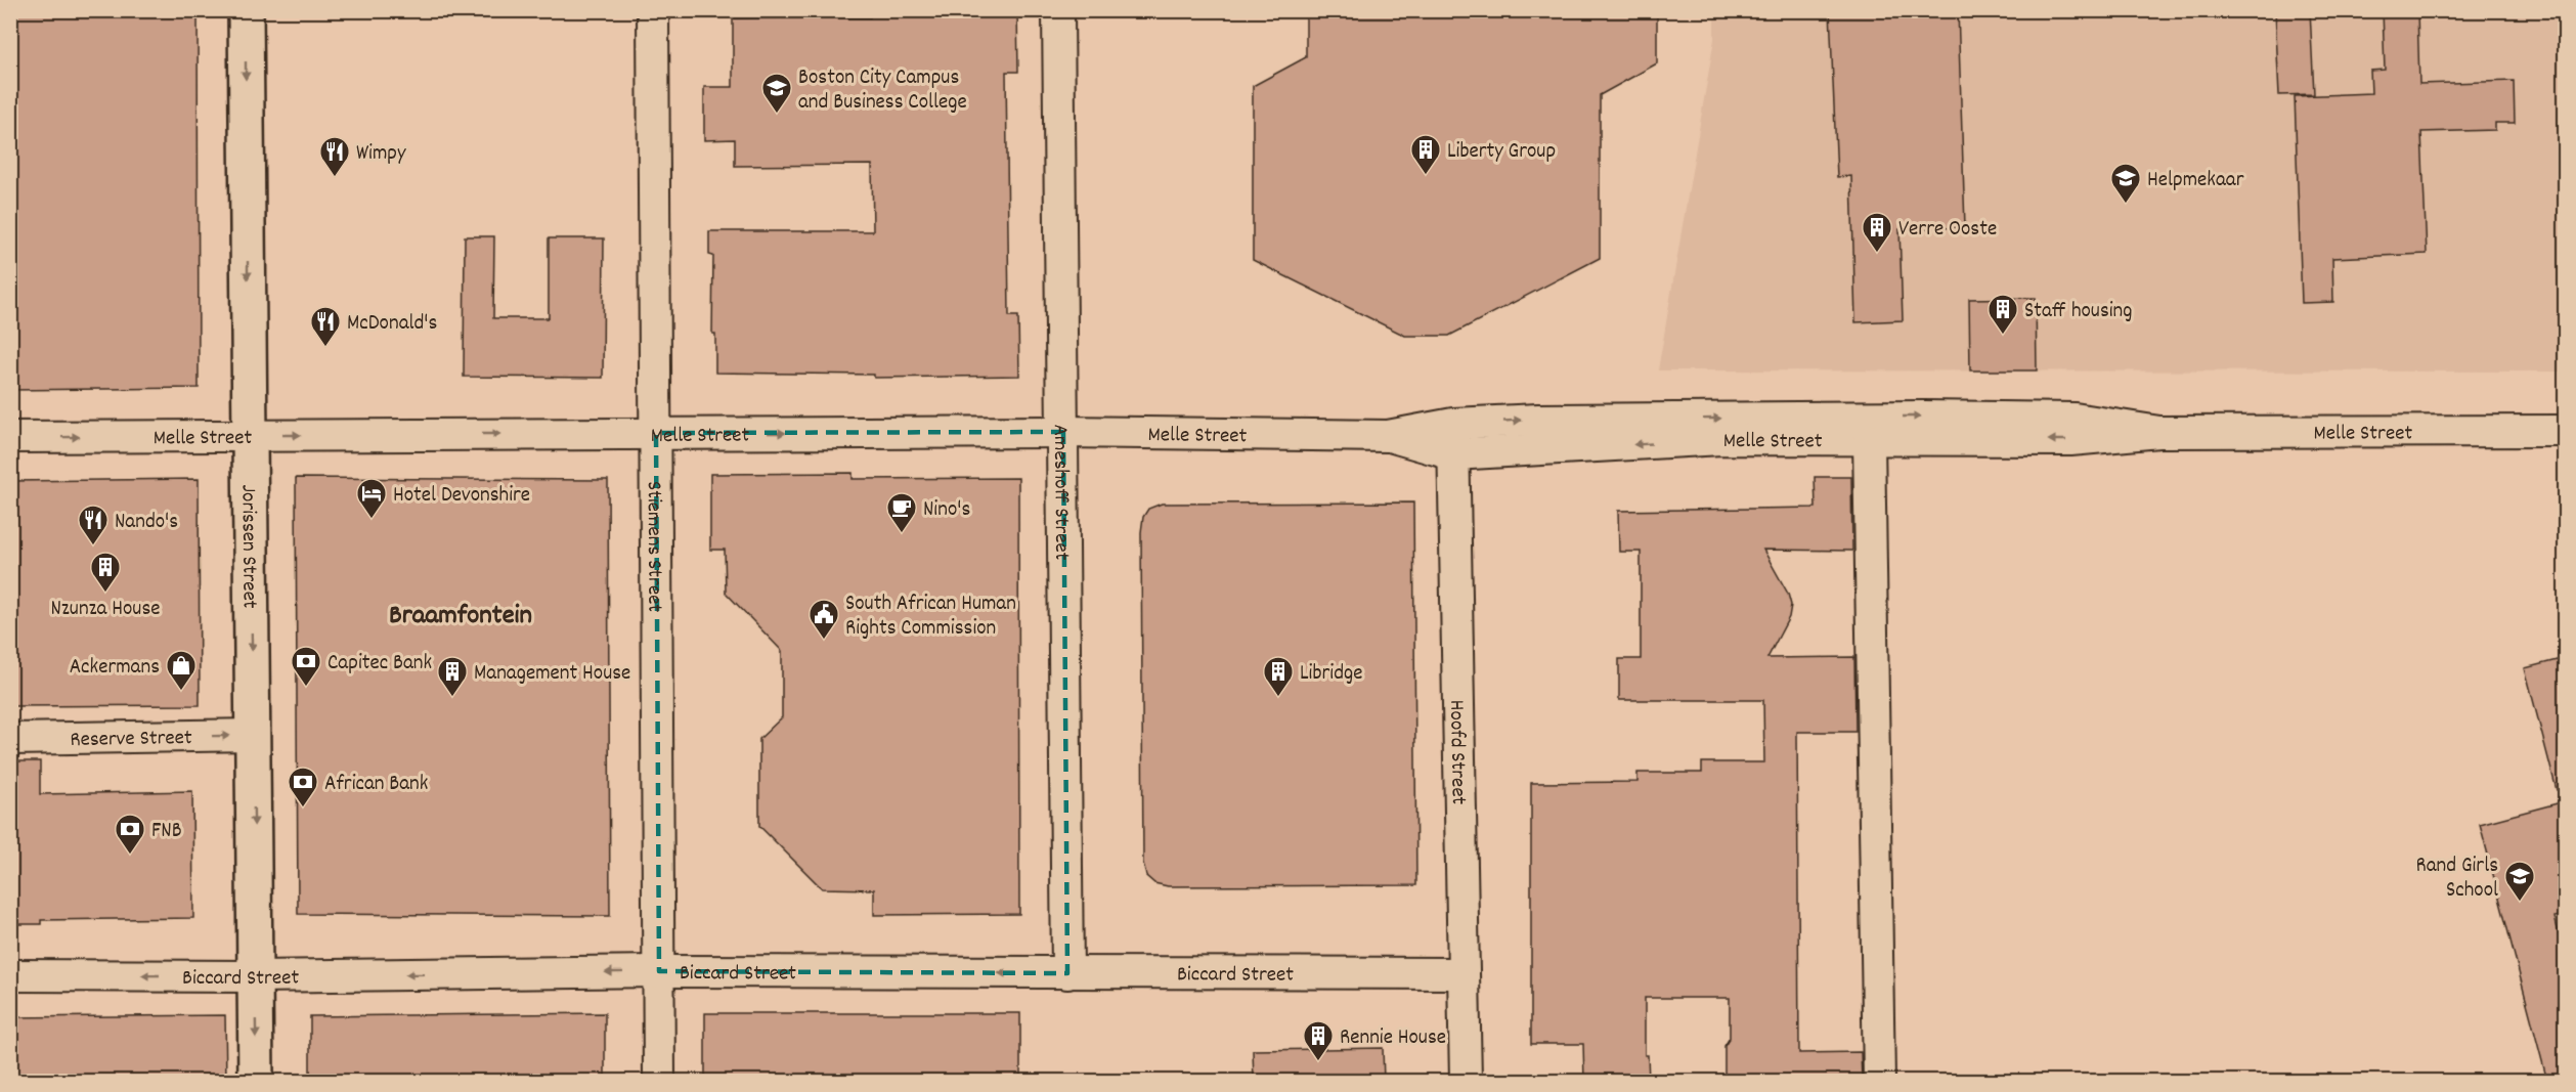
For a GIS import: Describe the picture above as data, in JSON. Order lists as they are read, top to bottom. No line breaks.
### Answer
{"streets":{"main road":["Jorissen Street"],"street":["Melle Street","Ameshoff Street","Stiemens Street","Reserve Street","Hoofd Street","Biccard Street"]},"crossings":[["Melle Street","Ameshoff Street"],["Melle Street","Stiemens Street"],["Melle Street","Jorissen Street"],["Melle Street","Hoofd Street"],["Ameshoff Street","Biccard Street"],["Stiemens Street","Biccard Street"],["Jorissen Street","Reserve Street"],["Jorissen Street","Biccard Street"],["Hoofd Street","Biccard Street"]],"one_way":["Jorissen Street","Reserve Street","Biccard Street"],"districts":["Braamfontein"],"places":{"school or university":["Boston City Campus and Business College","Helpmekaar","Rand Girls School"],"building":["Liberty Group","Verre Ooste","Staff housing","Nzunza House","Management House","Libridge","Rennie House"],"restaurant":["Wimpy","McDonald's","Nando's"],"hotel":["Hotel Devonshire"],"cafe":["Nino's"],"public building":["South African Human Rights Commission"],"bank":["Capitec Bank","African Bank","FNB"],"shop":["Ackermans"]}}
